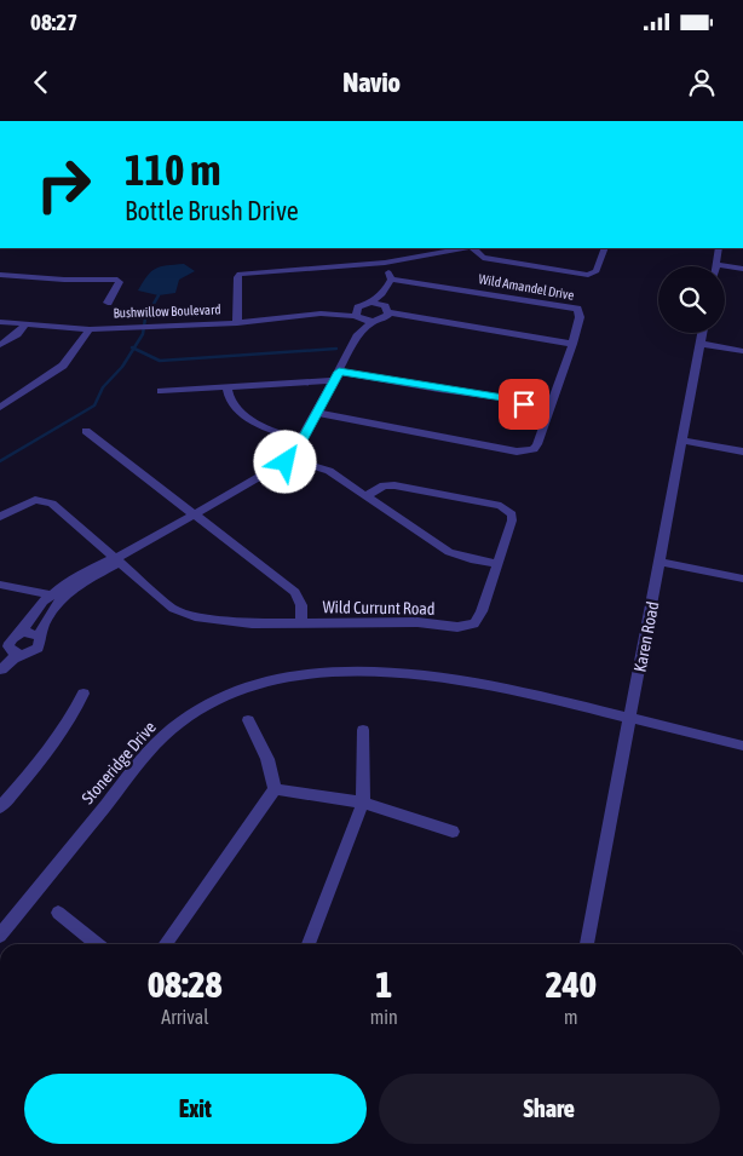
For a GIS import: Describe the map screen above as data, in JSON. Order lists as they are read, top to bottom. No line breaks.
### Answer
{"streets":{"street":["Wild Amandel Drive","Bushwillow Boulevard","Wild Currunt Road","Karen Road","Stoneridge Drive"]},"crossings":[["Karen Road","Stoneridge Drive"]],"page":{"status":"08:27","header":"Navio","turn":["110 m","Bottle Brush Drive"],"eta":["08:28","Arrival","1","min","240","m"],"buttons":["Exit","Share"]}}
